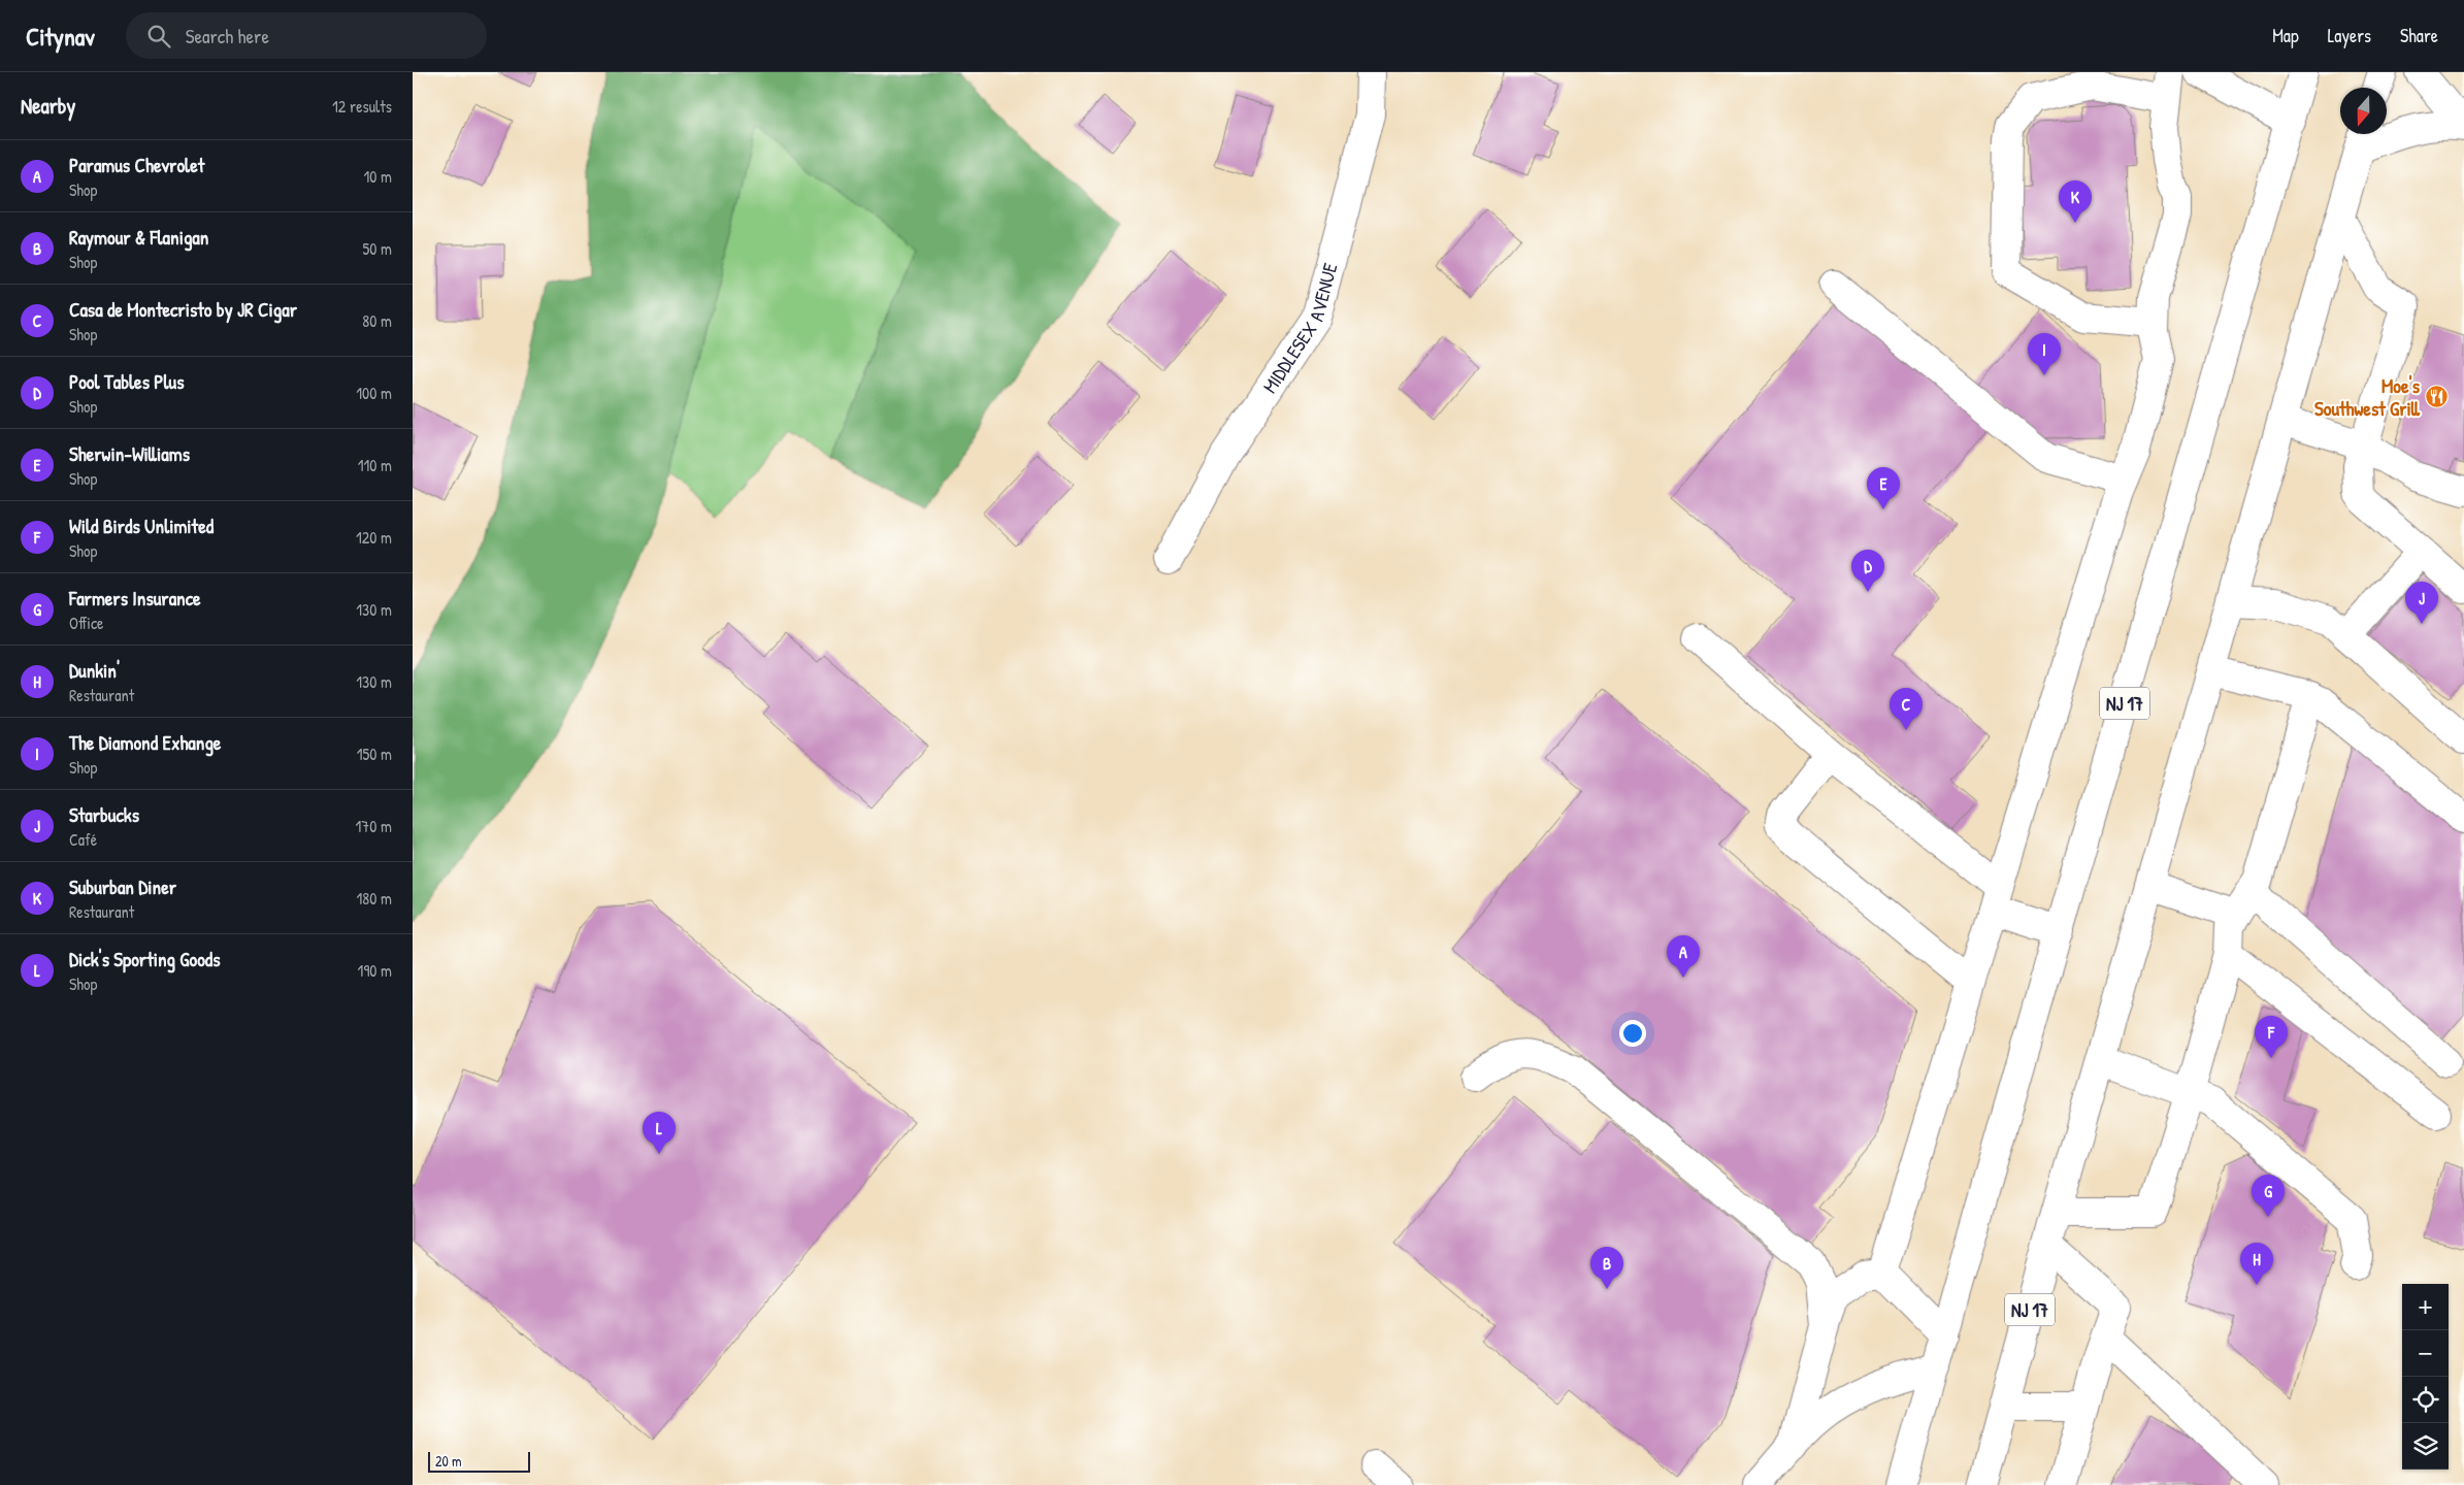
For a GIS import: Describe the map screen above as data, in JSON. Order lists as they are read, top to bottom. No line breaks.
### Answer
{"streets":{"main road":["MIDDLESEX AVENUE","NJ 17"]},"places":{"restaurant":["Moe's Southwest Grill"]},"scale_bar":"20 m","north":"bottom","page":{"header":"Citynav","search":"Search here","nav":["Map","Layers","Share"],"heading":["Nearby","12 results"],"list":[{"mark":"A","name":"Paramus Chevrolet","note":"Shop","value":"10 m"},{"mark":"B","name":"Raymour & Flanigan","note":"Shop","value":"50 m"},{"mark":"C","name":"Casa de Montecristo by JR Cigar","note":"Shop","value":"80 m"},{"mark":"D","name":"Pool Tables Plus","note":"Shop","value":"100 m"},{"mark":"E","name":"Sherwin-Williams","note":"Shop","value":"110 m"},{"mark":"F","name":"Wild Birds Unlimited","note":"Shop","value":"120 m"},{"mark":"G","name":"Farmers Insurance","note":"Office","value":"130 m"},{"mark":"H","name":"Dunkin'","note":"Restaurant","value":"130 m"},{"mark":"I","name":"The Diamond Exhange","note":"Shop","value":"150 m"},{"mark":"J","name":"Starbucks","note":"Café","value":"170 m"},{"mark":"K","name":"Suburban Diner","note":"Restaurant","value":"180 m"},{"mark":"L","name":"Dick's Sporting Goods","note":"Shop","value":"190 m"}],"pins":["K","I","E","D","J","C","A","F","L","G","H","B"],"map_buttons":["+","−"],"scale":"20 m"}}
